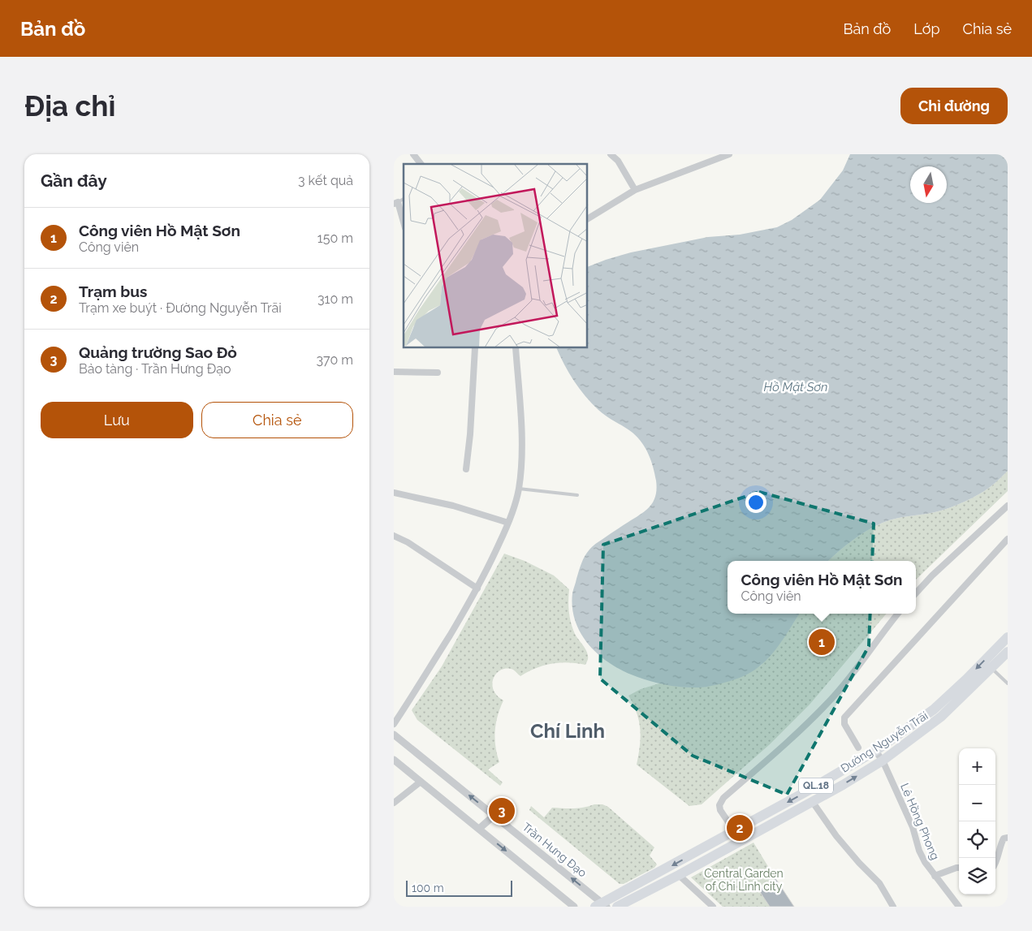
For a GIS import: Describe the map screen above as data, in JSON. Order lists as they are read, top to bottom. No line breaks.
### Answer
{"streets":{"highway":["Đường Nguyễn Trãi","QL.18"],"street":["Lê Hồng Phong","Trần Hưng Đạo"]},"crossings":[["Đường Nguyễn Trãi","Lê Hồng Phong"],["Đường Nguyễn Trãi","Trần Hưng Đạo"]],"districts":["Chí Linh"],"water":["Hồ Mật Sơn"],"parks":["Central Garden of Chi Linh city"],"scale_bar":"100 m","north":"bottom","page":{"header":"Bản đồ","nav":["Bản đồ","Lớp","Chia sẻ"],"buttons":["Chỉ đường",["Lưu","Chia sẻ"]],"title":"Địa chỉ","heading":["Gần đây","3 kết quả"],"list":[{"mark":"1","name":"Công viên Hồ Mật Sơn","note":"Công viên","value":"150 m"},{"mark":"2","name":"Trạm bus","note":"Trạm xe buýt · Đường Nguyễn Trãi","value":"310 m"},{"mark":"3","name":"Quảng trường Sao Đỏ","note":"Bảo tàng · Trần Hưng Đạo","value":"370 m"}],"popup":["Công viên Hồ Mật Sơn","Công viên"],"pins":["1","3","2"],"map_buttons":["+","−"],"scale":"100 m"}}
